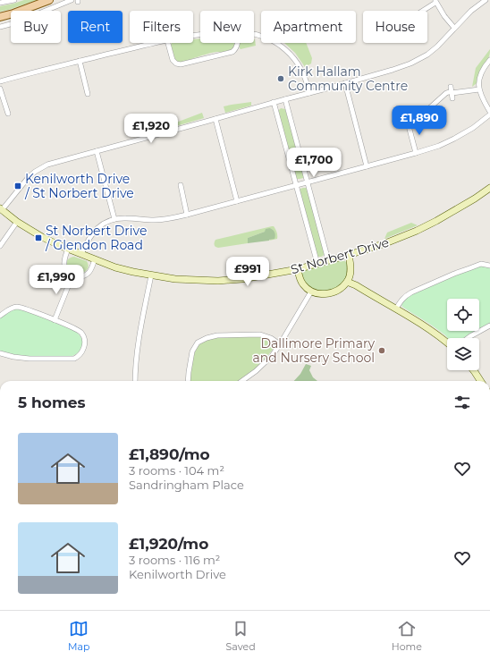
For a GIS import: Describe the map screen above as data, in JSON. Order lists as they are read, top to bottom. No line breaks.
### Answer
{"streets":{"street":["St Norbert Drive"]},"places":{"other":["Kirk Hallam Community Centre","Dallimore Primary and Nursery School"],"transit":["Kenilworth Drive / St Norbert Drive","St Norbert Drive / Glendon Road"]},"page":{"chip":["Buy","Rent","Filters","New","Apartment","House"],"price":["£1,890","£1,920","£1,700","£991","£1,990"],"heading":"5 homes","list":[{"name":"£1,890/mo","note":"3 rooms · 104 m² · Sandringham Place"},{"name":"£1,920/mo","note":"3 rooms · 116 m² · Kenilworth Drive"}],"tabs":["Map","Saved","Home"]}}
